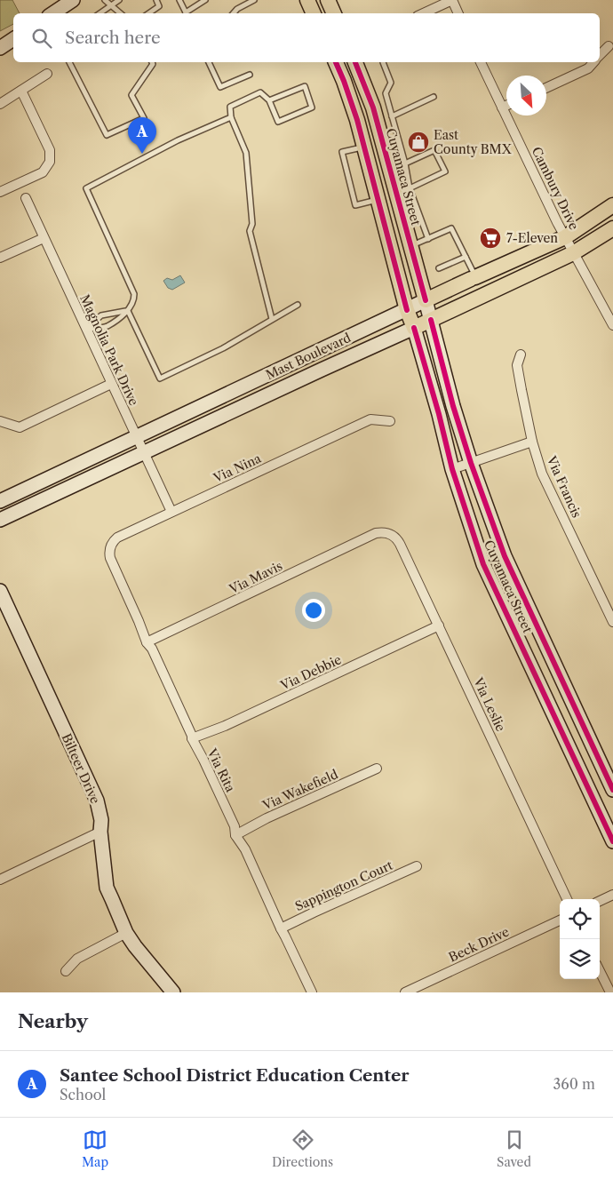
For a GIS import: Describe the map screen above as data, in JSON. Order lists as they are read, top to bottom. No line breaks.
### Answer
{"streets":{"main road":["Cuyamaca Street","Mast Boulevard","Bilteer Drive"],"street":["Cambury Drive","Magnolia Park Drive","Via Nina","Via Francis","Via Mavis","Via Debbie","Via Leslie","Via Rita","Via Wakefield","Sappington Court","Beck Drive"]},"crossings":[["Cuyamaca Street","Mast Boulevard"],["Cambury Drive","Mast Boulevard"],["Magnolia Park Drive","Mast Boulevard"],["Magnolia Park Drive","Via Nina"],["Via Nina","Via Rita"],["Via Mavis","Via Leslie"],["Via Mavis","Via Rita"],["Via Debbie","Via Leslie"],["Via Debbie","Via Rita"],["Via Rita","Via Wakefield"],["Via Rita","Sappington Court"]],"places":{"shop":["East County BMX"],"supermarket":["7-Eleven"]},"north":"bottom right","page":{"search":"Search here","pins":"A","heading":"Nearby","list":[{"mark":"A","name":"Santee School District Education Center","note":"School","value":"360 m"}],"nav":["Map","Directions","Saved"]}}
